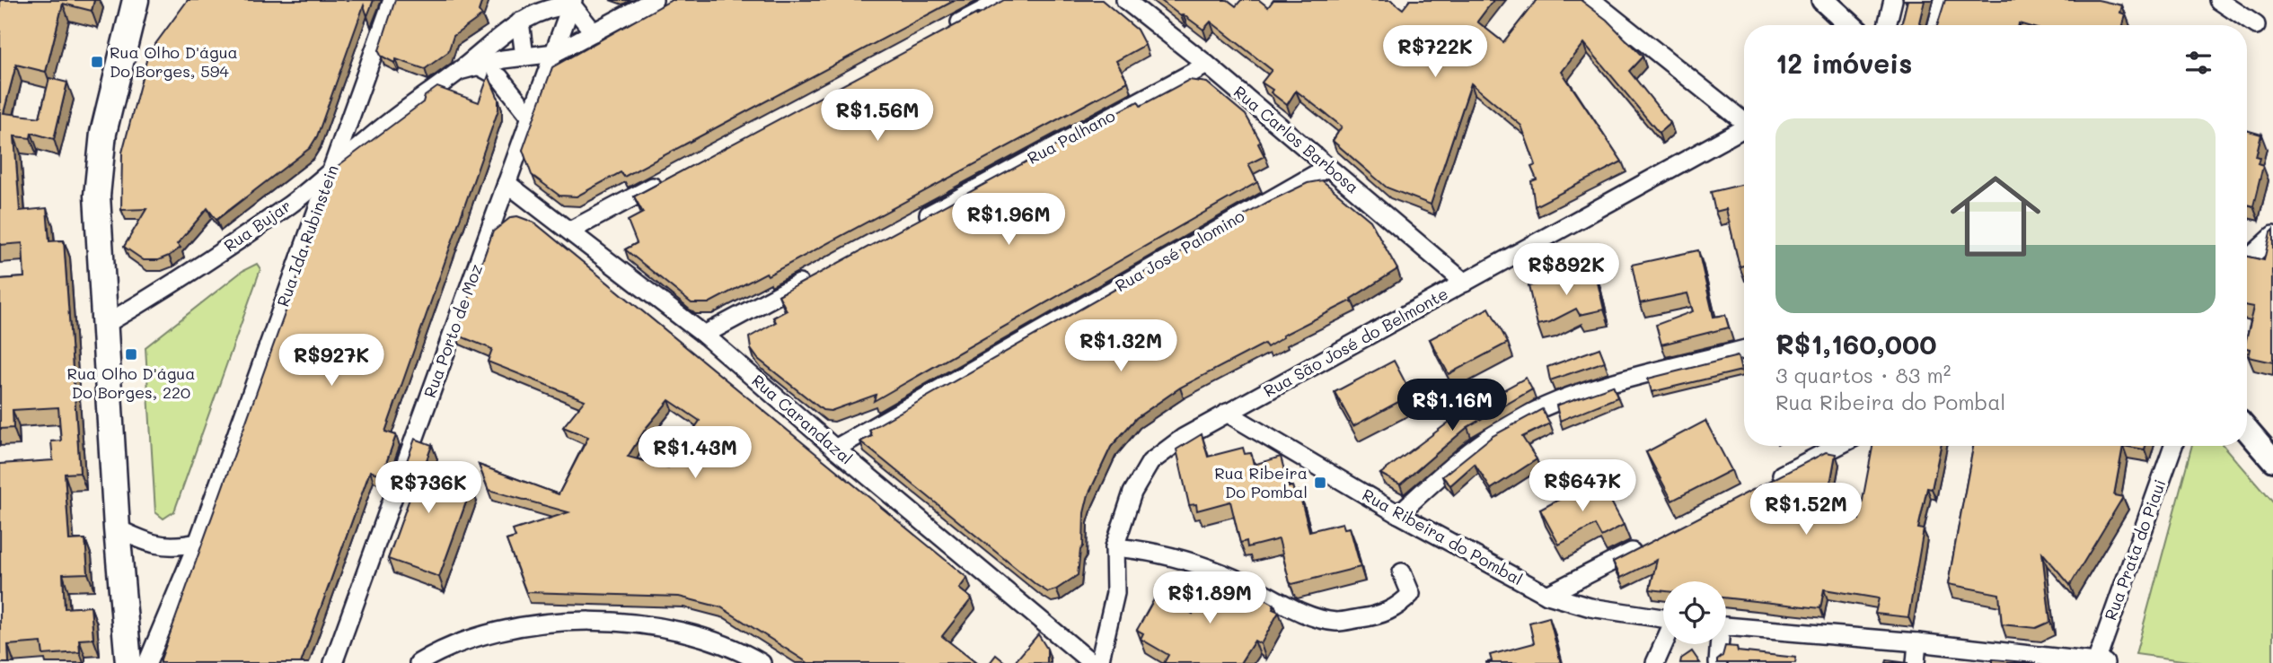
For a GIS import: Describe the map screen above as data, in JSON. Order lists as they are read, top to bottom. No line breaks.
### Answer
{"streets":{"street":["Rua Palhano","Rua Carlos Barbosa","Rua Bujar","Rua Ida Rubinstein","Rua José Palomino","Rua Porto de Moz","Rua São José do Belmonte","Rua Carandazal","Rua Ribeira do Pombal","Rua Prata do Piaui"]},"crossings":[["Rua Palhano","Rua Carlos Barbosa"],["Rua Carlos Barbosa","Rua José Palomino"],["Rua Carlos Barbosa","Rua São José do Belmonte"],["Rua Bujar","Rua Ida Rubinstein"],["Rua Bujar","Rua Porto de Moz"],["Rua José Palomino","Rua Carandazal"],["Rua Porto de Moz","Rua Carandazal"],["Rua São José do Belmonte","Rua Ribeira do Pombal"]],"places":{"transit":["Rua Olho D'água Do Borges, 594","Rua Olho D'água Do Borges, 220","Rua Ribeira Do Pombal"]},"page":{"price":["R$722K","R$1.56M","R$1.96M","R$892K","R$1.32M","R$927K","R$1.16M","R$1.43M","R$647K","R$736K","R$1.52M","R$1.89M"],"heading":"12 imóveis","list":[{"name":"R$1,160,000","note":"3 quartos · 83 m² · Rua Ribeira do Pombal"}]}}
